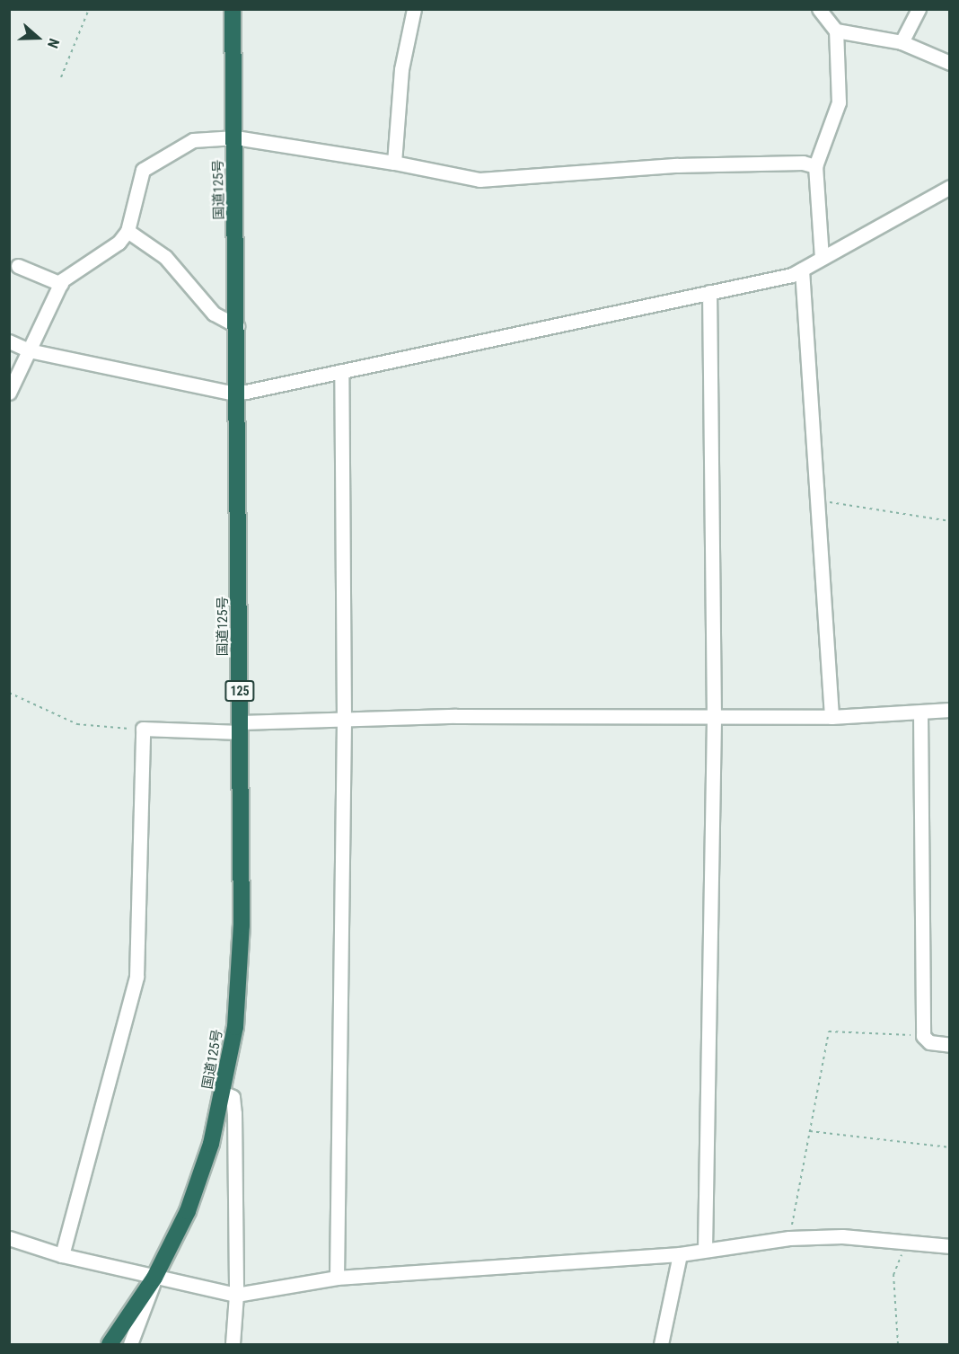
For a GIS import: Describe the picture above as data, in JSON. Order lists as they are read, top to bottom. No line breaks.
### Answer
{"streets":{"highway":["国道125号","125"]},"north":"right"}
